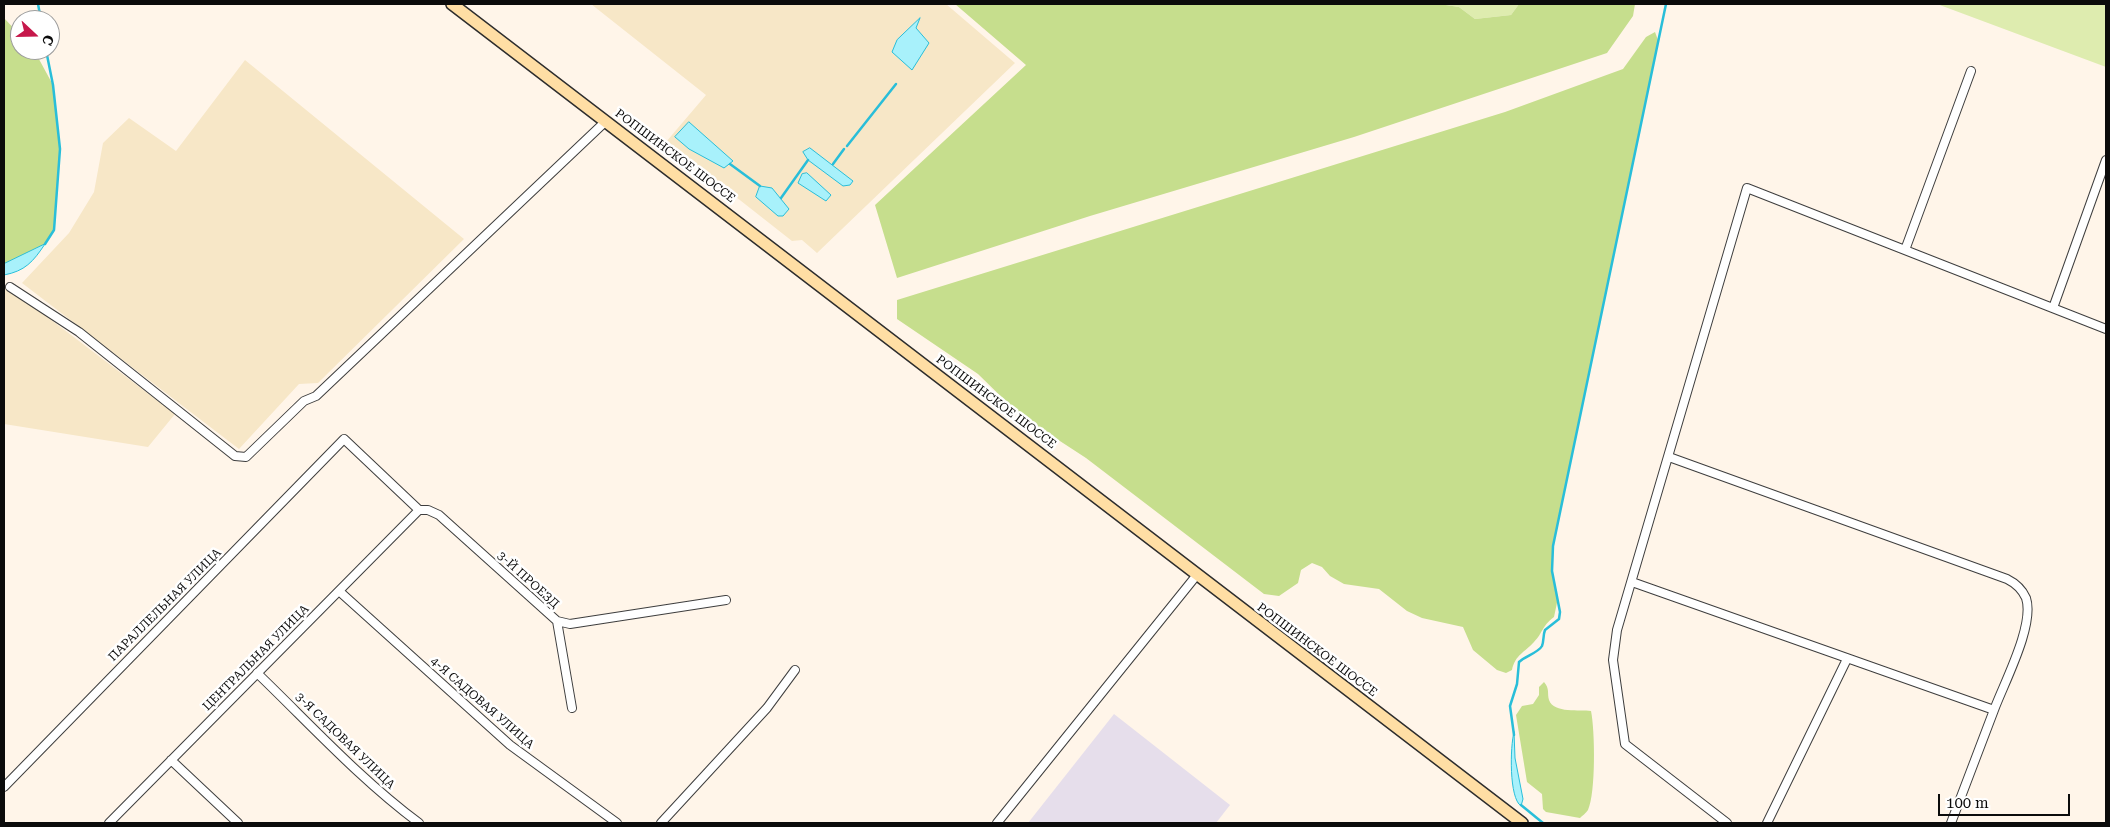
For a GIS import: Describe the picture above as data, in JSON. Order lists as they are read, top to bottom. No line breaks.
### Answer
{"streets":{"main road":["РОПШИНСКОЕ ШОССЕ"],"street":["3-Й ПРОЕЗД","ПАРАЛЛЕЛЬНАЯ УЛИЦА","ЦЕНТРАЛЬНАЯ УЛИЦА","4-Я САДОВАЯ УЛИЦА","3-Я САДОВАЯ УЛИЦА"]},"crossings":[["3-Й ПРОЕЗД","ПАРАЛЛЕЛЬНАЯ УЛИЦА"],["3-Й ПРОЕЗД","ЦЕНТРАЛЬНАЯ УЛИЦА"],["ПАРАЛЛЕЛЬНАЯ УЛИЦА","ЦЕНТРАЛЬНАЯ УЛИЦА"],["ЦЕНТРАЛЬНАЯ УЛИЦА","4-Я САДОВАЯ УЛИЦА"],["ЦЕНТРАЛЬНАЯ УЛИЦА","3-Я САДОВАЯ УЛИЦА"]],"scale_bar":"100 m","north":"right"}
